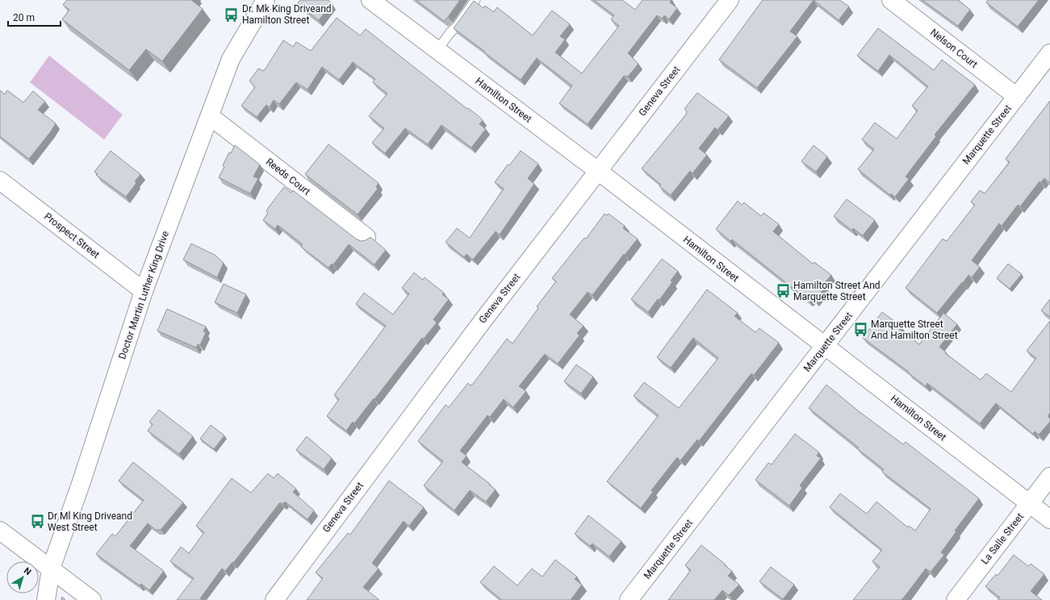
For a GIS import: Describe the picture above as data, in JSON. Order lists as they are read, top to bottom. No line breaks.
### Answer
{"streets":{"street":["Nelson Court","Geneva Street","Hamilton Street","Marquette Street","Reeds Court","Prospect Street","Doctor Martin Luther King Drive","La Salle Street"]},"crossings":[["Nelson Court","Marquette Street"],["Geneva Street","Hamilton Street"],["Hamilton Street","Marquette Street"],["Hamilton Street","La Salle Street"],["Reeds Court","Doctor Martin Luther King Drive"],["Prospect Street","Doctor Martin Luther King Drive"]],"places":{"bus stop":["Dr. Mk King Driveand Hamilton Street","Hamilton Street And Marquette Street","Marquette Street And Hamilton Street","Dr Ml King Driveand West Street"]},"scale_bar":"20 m","north":"top right"}
